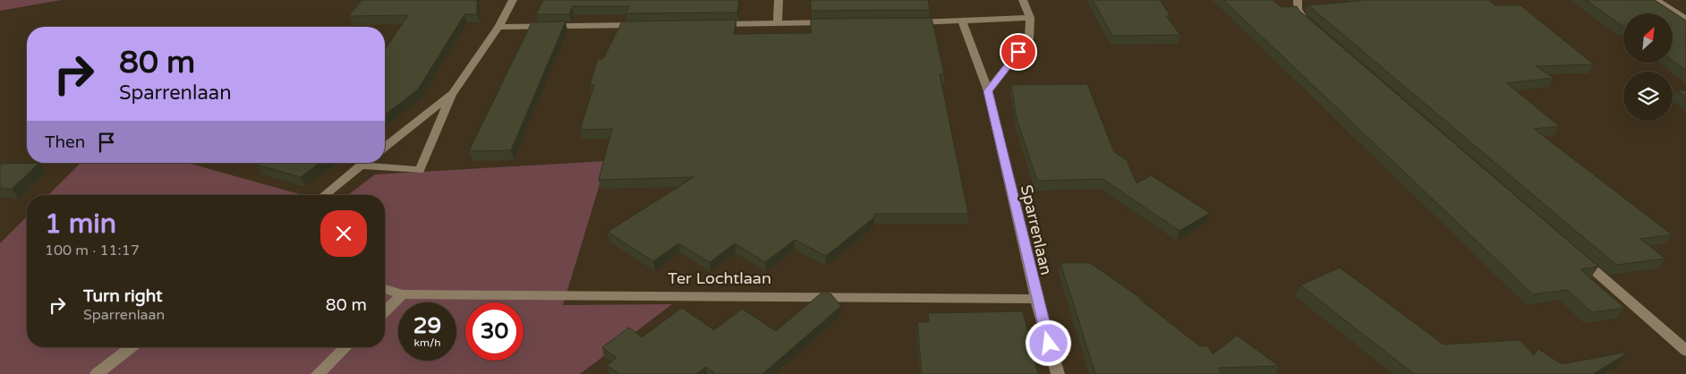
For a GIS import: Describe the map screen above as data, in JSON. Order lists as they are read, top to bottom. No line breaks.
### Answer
{"streets":{"street":["Sparrenlaan","Ter Lochtlaan"]},"crossings":[["Sparrenlaan","Ter Lochtlaan"]],"north":"top right","page":{"turn":["80 m","Sparrenlaan"],"then":"Then","heading":["1 min","100 m · 11:17"],"list":[{"name":"Turn right","note":"Sparrenlaan","value":"80 m"}],"speed":"29 km/h","limit":"30"}}
